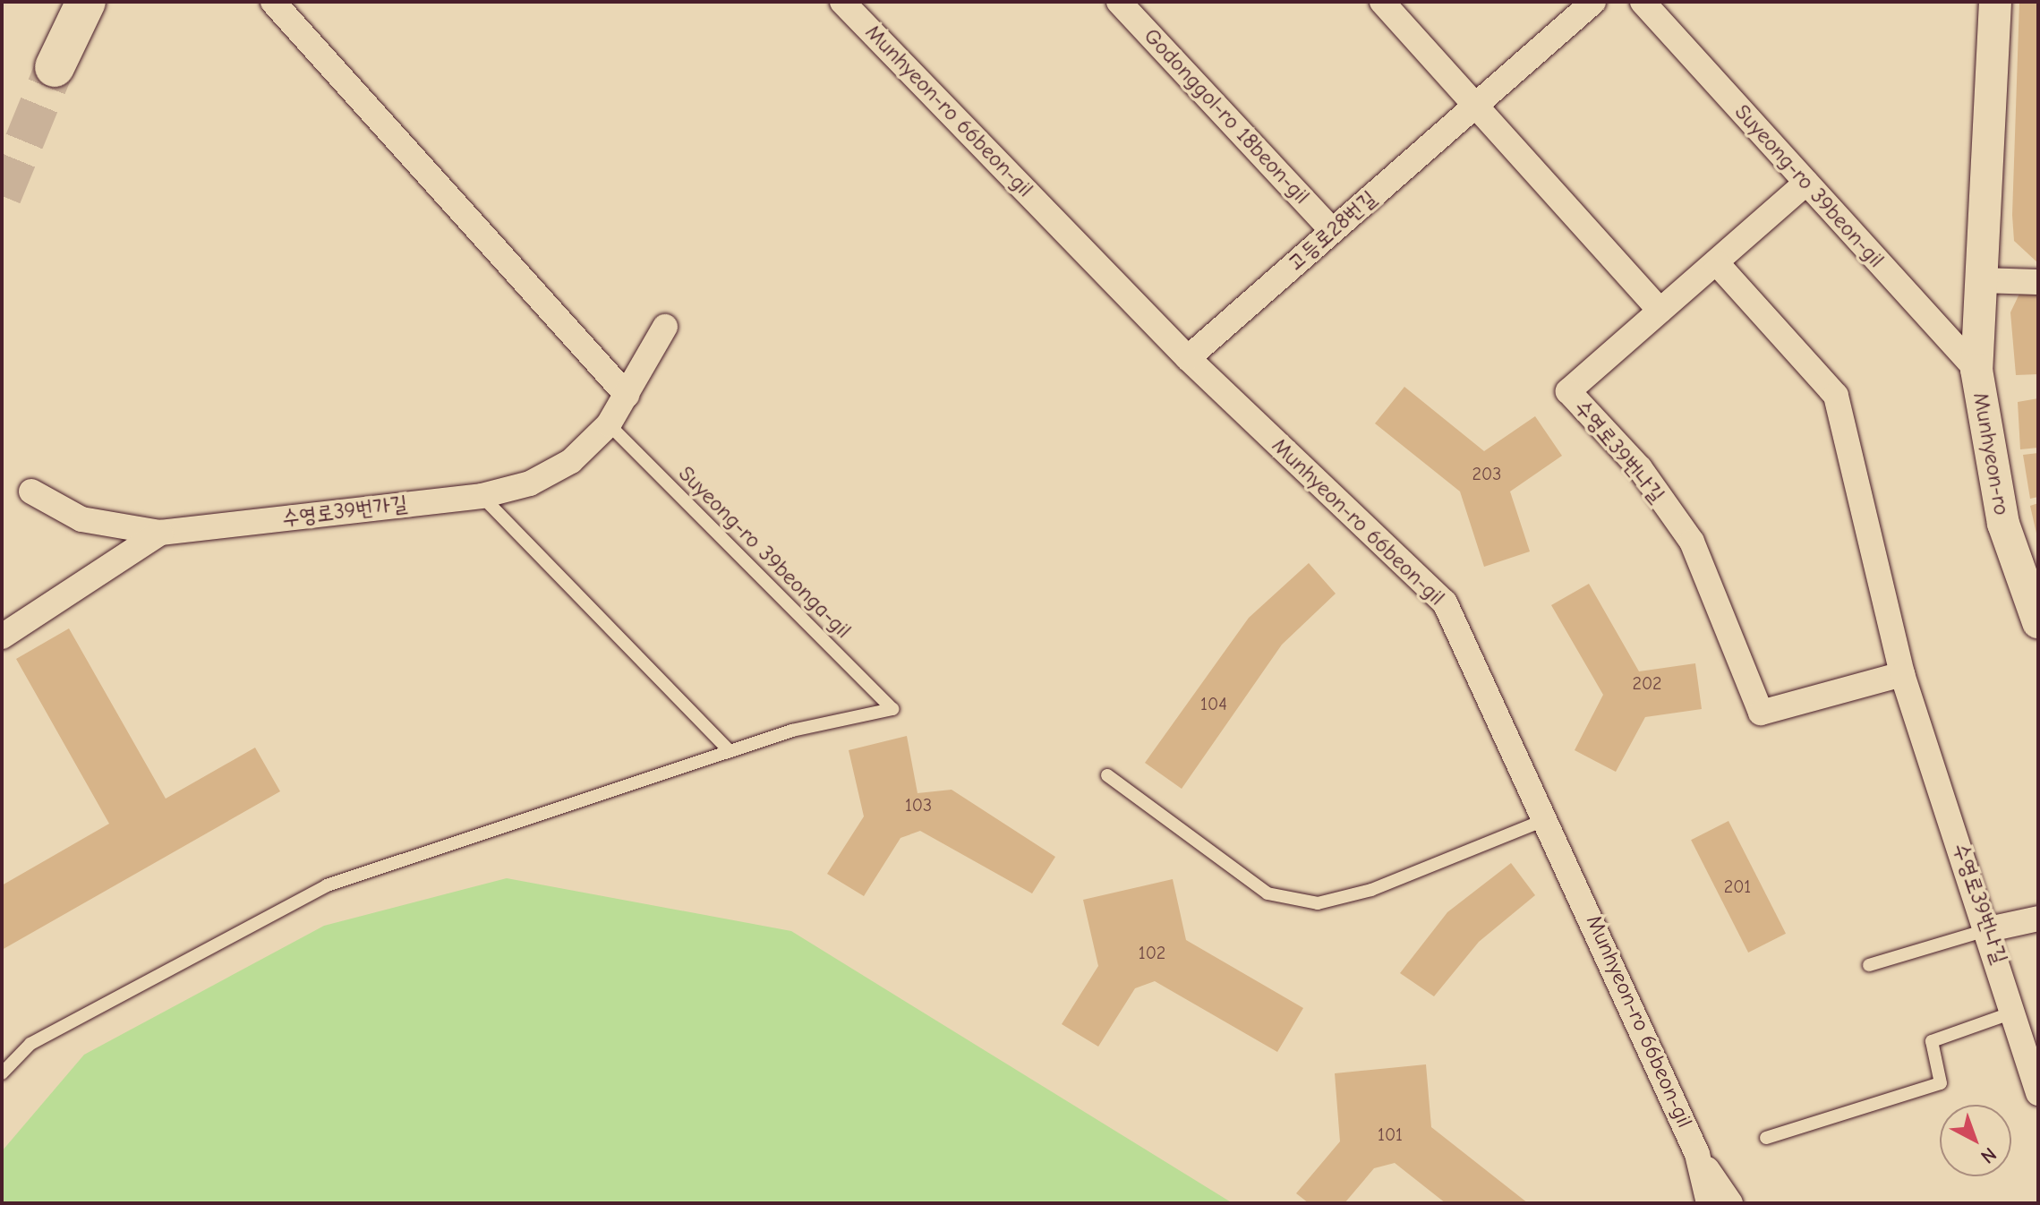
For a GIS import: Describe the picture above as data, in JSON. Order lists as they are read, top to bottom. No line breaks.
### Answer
{"streets":{"street":["Munhyeon-ro 66beon-gil","Godonggol-ro 18beon-gil","Suyeong-ro 39beon-gil","고등로28번길","수영로39번나길","Munhyeon-ro","수영로39번가길"],"lane":["Suyeong-ro 39beonga-gil"]},"crossings":[["Munhyeon-ro 66beon-gil","고등로28번길"],["Godonggol-ro 18beon-gil","고등로28번길"],["Suyeong-ro 39beon-gil","수영로39번나길"],["Suyeong-ro 39beon-gil","Munhyeon-ro"],["수영로39번가길","Suyeong-ro 39beonga-gil"]],"house_numbers":["203","202","104","103","201","102","101"],"north":"bottom right"}
